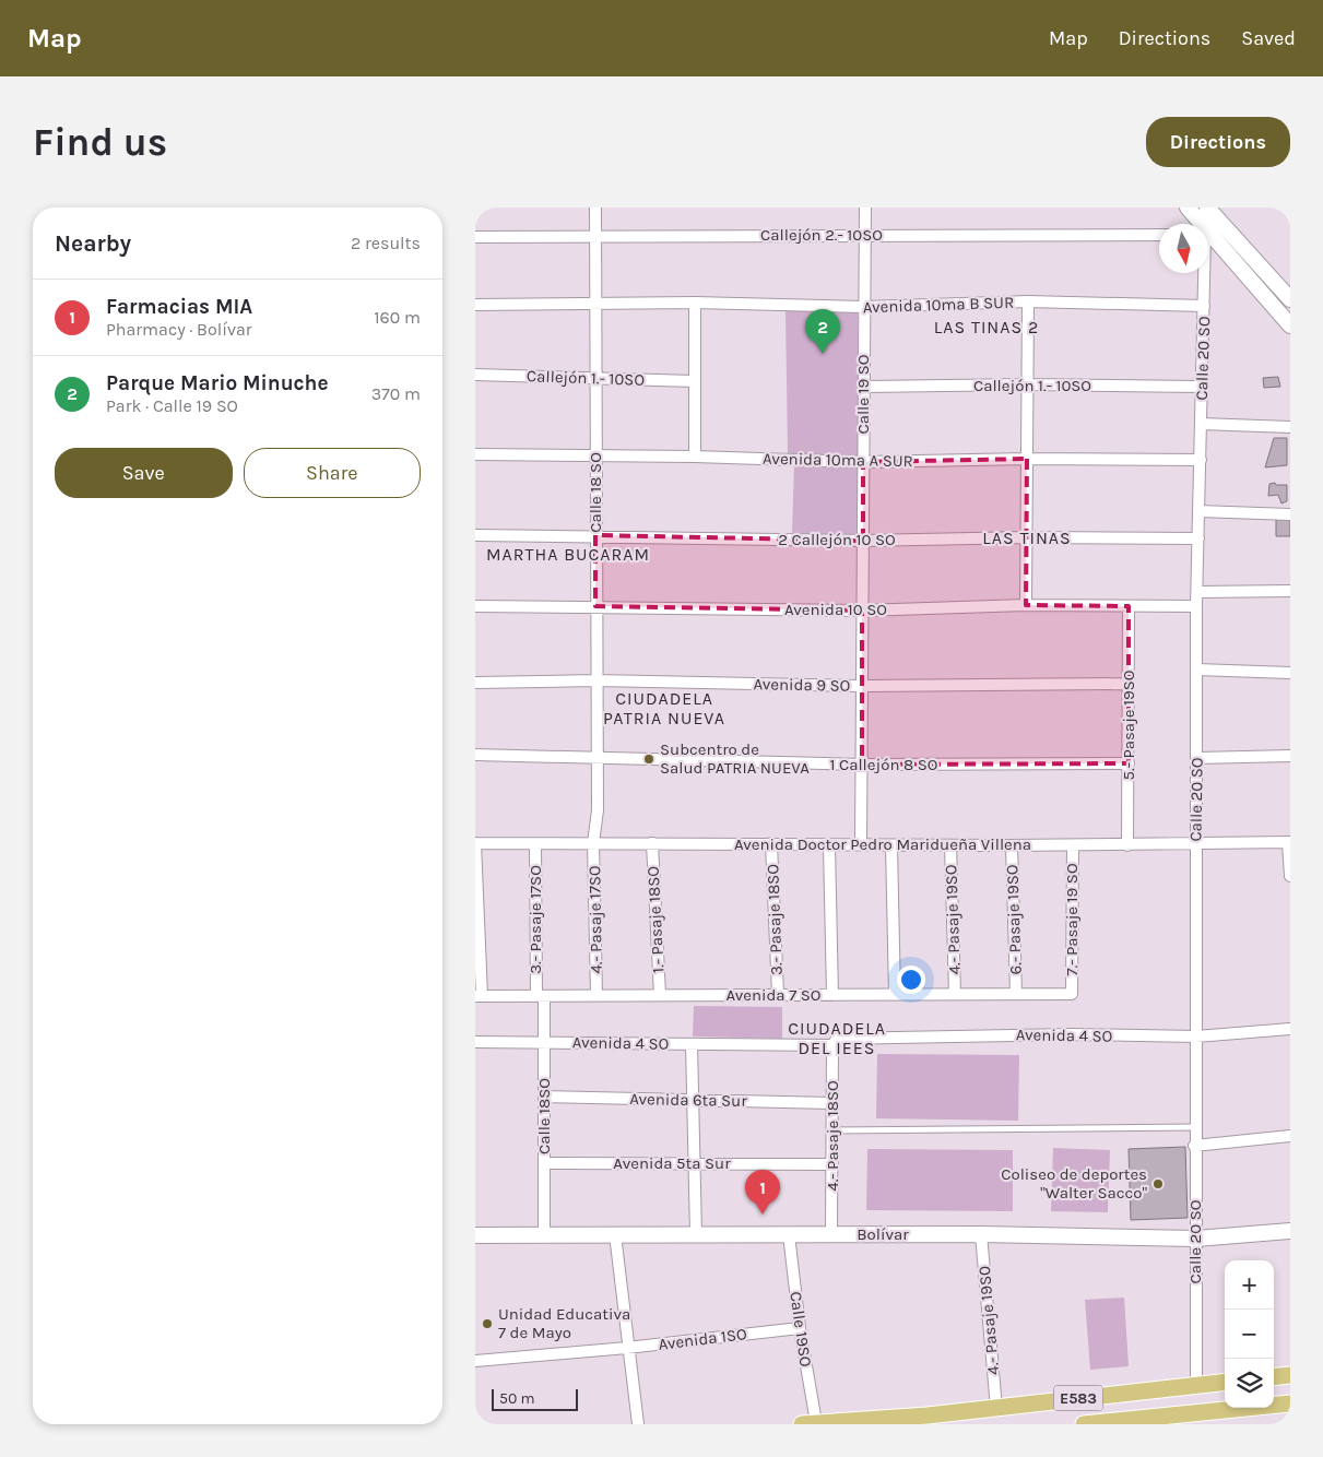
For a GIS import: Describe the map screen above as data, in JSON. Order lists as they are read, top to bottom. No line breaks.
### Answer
{"streets":{"main road":["E583"],"street":["Callejón 2.- 10SO","Avenida 10ma B SUR","Calle 20 SO","Callejón 1.- 10SO","Calle 19 SO","Avenida 10ma A SUR","Calle 18 SO","2 Callejón 10 SO","Avenida 10 SO","Avenida 9 SO","5.- Pasaje 19SO","1 Callejón 8 SO","Avenida Doctor Pedro Maridueña Villena","3.- Pasaje 17SO","4.- Pasaje 17SO","1.- Pasaje 18SO","3.- Pasaje 18SO","4.- Pasaje 19SO","6.- Pasaje 19SO","7.- Pasaje 19 SO","Avenida 7 SO","Avenida 4 SO","Avenida 6ta Sur","Calle 18SO","4.- Pasaje 18SO","Avenida 5ta Sur","Bolívar","4.- Pasaje 19S0","Calle 19SO","Avenida 1SO"]},"crossings":[["Callejón 2.- 10SO","Calle 19 SO"],["Callejón 2.- 10SO","Calle 18 SO"],["Avenida 10ma B SUR","Calle 20 SO"],["Avenida 10ma B SUR","Calle 19 SO"],["Avenida 10ma B SUR","Calle 18 SO"],["Calle 20 SO","Callejón 1.- 10SO"],["Calle 20 SO","Avenida 10ma A SUR"],["Calle 20 SO","2 Callejón 10 SO"],["Calle 20 SO","Avenida 10 SO"],["Calle 20 SO","Avenida Doctor Pedro Maridueña Villena"],["Calle 20 SO","Avenida 4 SO"],["Calle 20 SO","Bolívar"],["Calle 20 SO","E583"],["Callejón 1.- 10SO","Calle 19 SO"],["Callejón 1.- 10SO","Calle 18 SO"],["Calle 19 SO","Avenida 10ma A SUR"],["Calle 19 SO","2 Callejón 10 SO"],["Calle 19 SO","Avenida 10 SO"],["Calle 19 SO","Avenida 9 SO"],["Calle 19 SO","1 Callejón 8 SO"],["Calle 19 SO","Avenida Doctor Pedro Maridueña Villena"],["Avenida 10ma A SUR","Calle 18 SO"],["Calle 18 SO","2 Callejón 10 SO"],["Calle 18 SO","Avenida 10 SO"],["Calle 18 SO","Avenida 9 SO"],["Calle 18 SO","1 Callejón 8 SO"],["Calle 18 SO","Avenida Doctor Pedro Maridueña Villena"],["Calle 18 SO","4.- Pasaje 17SO"],["Avenida 10 SO","5.- Pasaje 19SO"],["Avenida 9 SO","5.- Pasaje 19SO"],["5.- Pasaje 19SO","1 Callejón 8 SO"],["5.- Pasaje 19SO","Avenida Doctor Pedro Maridueña Villena"],["Avenida Doctor Pedro Maridueña Villena","3.- Pasaje 17SO"],["Avenida Doctor Pedro Maridueña Villena","4.- Pasaje 17SO"],["Avenida Doctor Pedro Maridueña Villena","1.- Pasaje 18SO"],["Avenida Doctor Pedro Maridueña Villena","3.- Pasaje 18SO"],["Avenida Doctor Pedro Maridueña Villena","4.- Pasaje 19SO"],["Avenida Doctor Pedro Maridueña Villena","6.- Pasaje 19SO"],["Avenida Doctor Pedro Maridueña Villena","7.- Pasaje 19 SO"],["3.- Pasaje 17SO","Avenida 7 SO"],["3.- Pasaje 17SO","Calle 18SO"],["4.- Pasaje 17SO","Avenida 7 SO"],["1.- Pasaje 18SO","Avenida 7 SO"],["3.- Pasaje 18SO","Avenida 7 SO"],["4.- Pasaje 19SO","Avenida 7 SO"],["6.- Pasaje 19SO","Avenida 7 SO"],["7.- Pasaje 19 SO","Avenida 7 SO"],["Avenida 7 SO","Calle 18SO"],["Avenida 4 SO","Calle 18SO"],["Avenida 4 SO","4.- Pasaje 18SO"],["Avenida 6ta Sur","Calle 18SO"],["Avenida 6ta Sur","4.- Pasaje 18SO"],["Calle 18SO","Avenida 5ta Sur"],["Calle 18SO","Bolívar"],["4.- Pasaje 18SO","Avenida 5ta Sur"],["4.- Pasaje 18SO","Bolívar"],["Bolívar","4.- Pasaje 19S0"],["Bolívar","Calle 19SO"],["4.- Pasaje 19S0","E583"],["Calle 19SO","Avenida 1SO"],["Calle 19SO","E583"]],"districts":["LAS TINAS 2","LAS TINAS","MARTHA BUCARAM","CIUDADELA PATRIA NUEVA","CIUDADELA DEL IEES"],"places":["Subcentro de Salud PATRIA NUEVA","Coliseo de deportes \"Walter Sacco\"","Unidad Educativa 7 de Mayo"],"scale_bar":"50 m","north":"bottom","page":{"header":"Map","nav":["Map","Directions","Saved"],"buttons":["Directions",["Save","Share"]],"title":"Find us","heading":["Nearby","2 results"],"list":[{"mark":"1","name":"Farmacias MIA","note":"Pharmacy · Bolívar","value":"160 m"},{"mark":"2","name":"Parque Mario Minuche","note":"Park · Calle 19 SO","value":"370 m"}],"pins":["2","1"],"map_buttons":["+","−"],"scale":"50 m"}}
